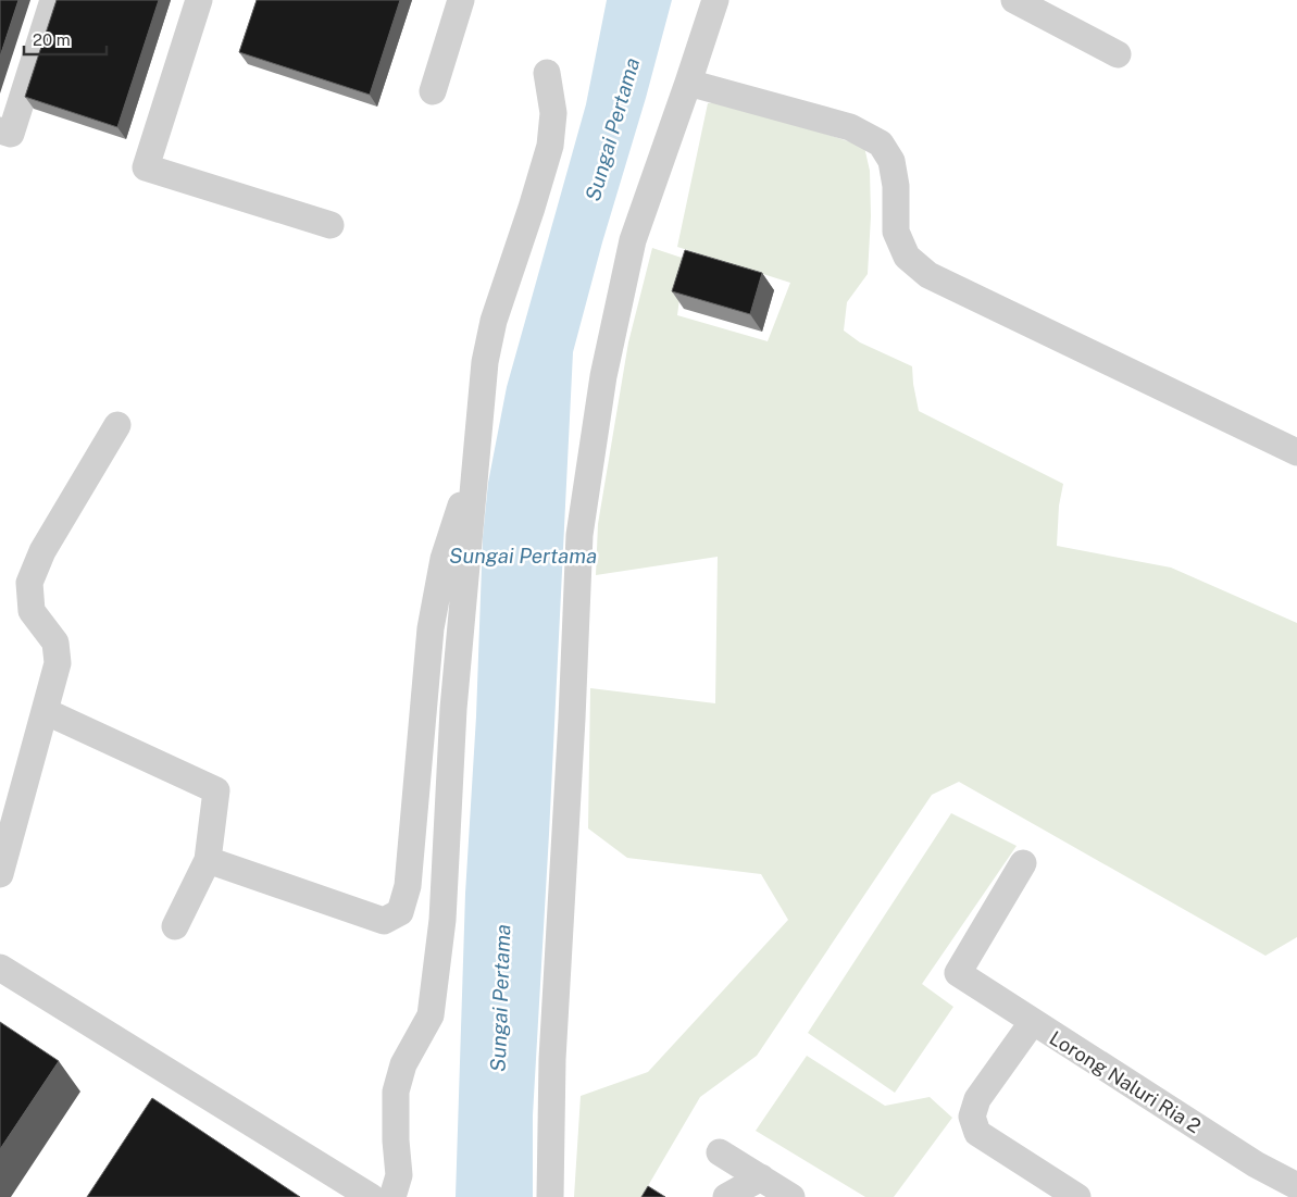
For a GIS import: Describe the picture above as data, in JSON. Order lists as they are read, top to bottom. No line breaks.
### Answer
{"streets":{"street":["Lorong Naluri Ria 2"]},"water":["Sungai Pertama"],"scale_bar":"20 m"}
